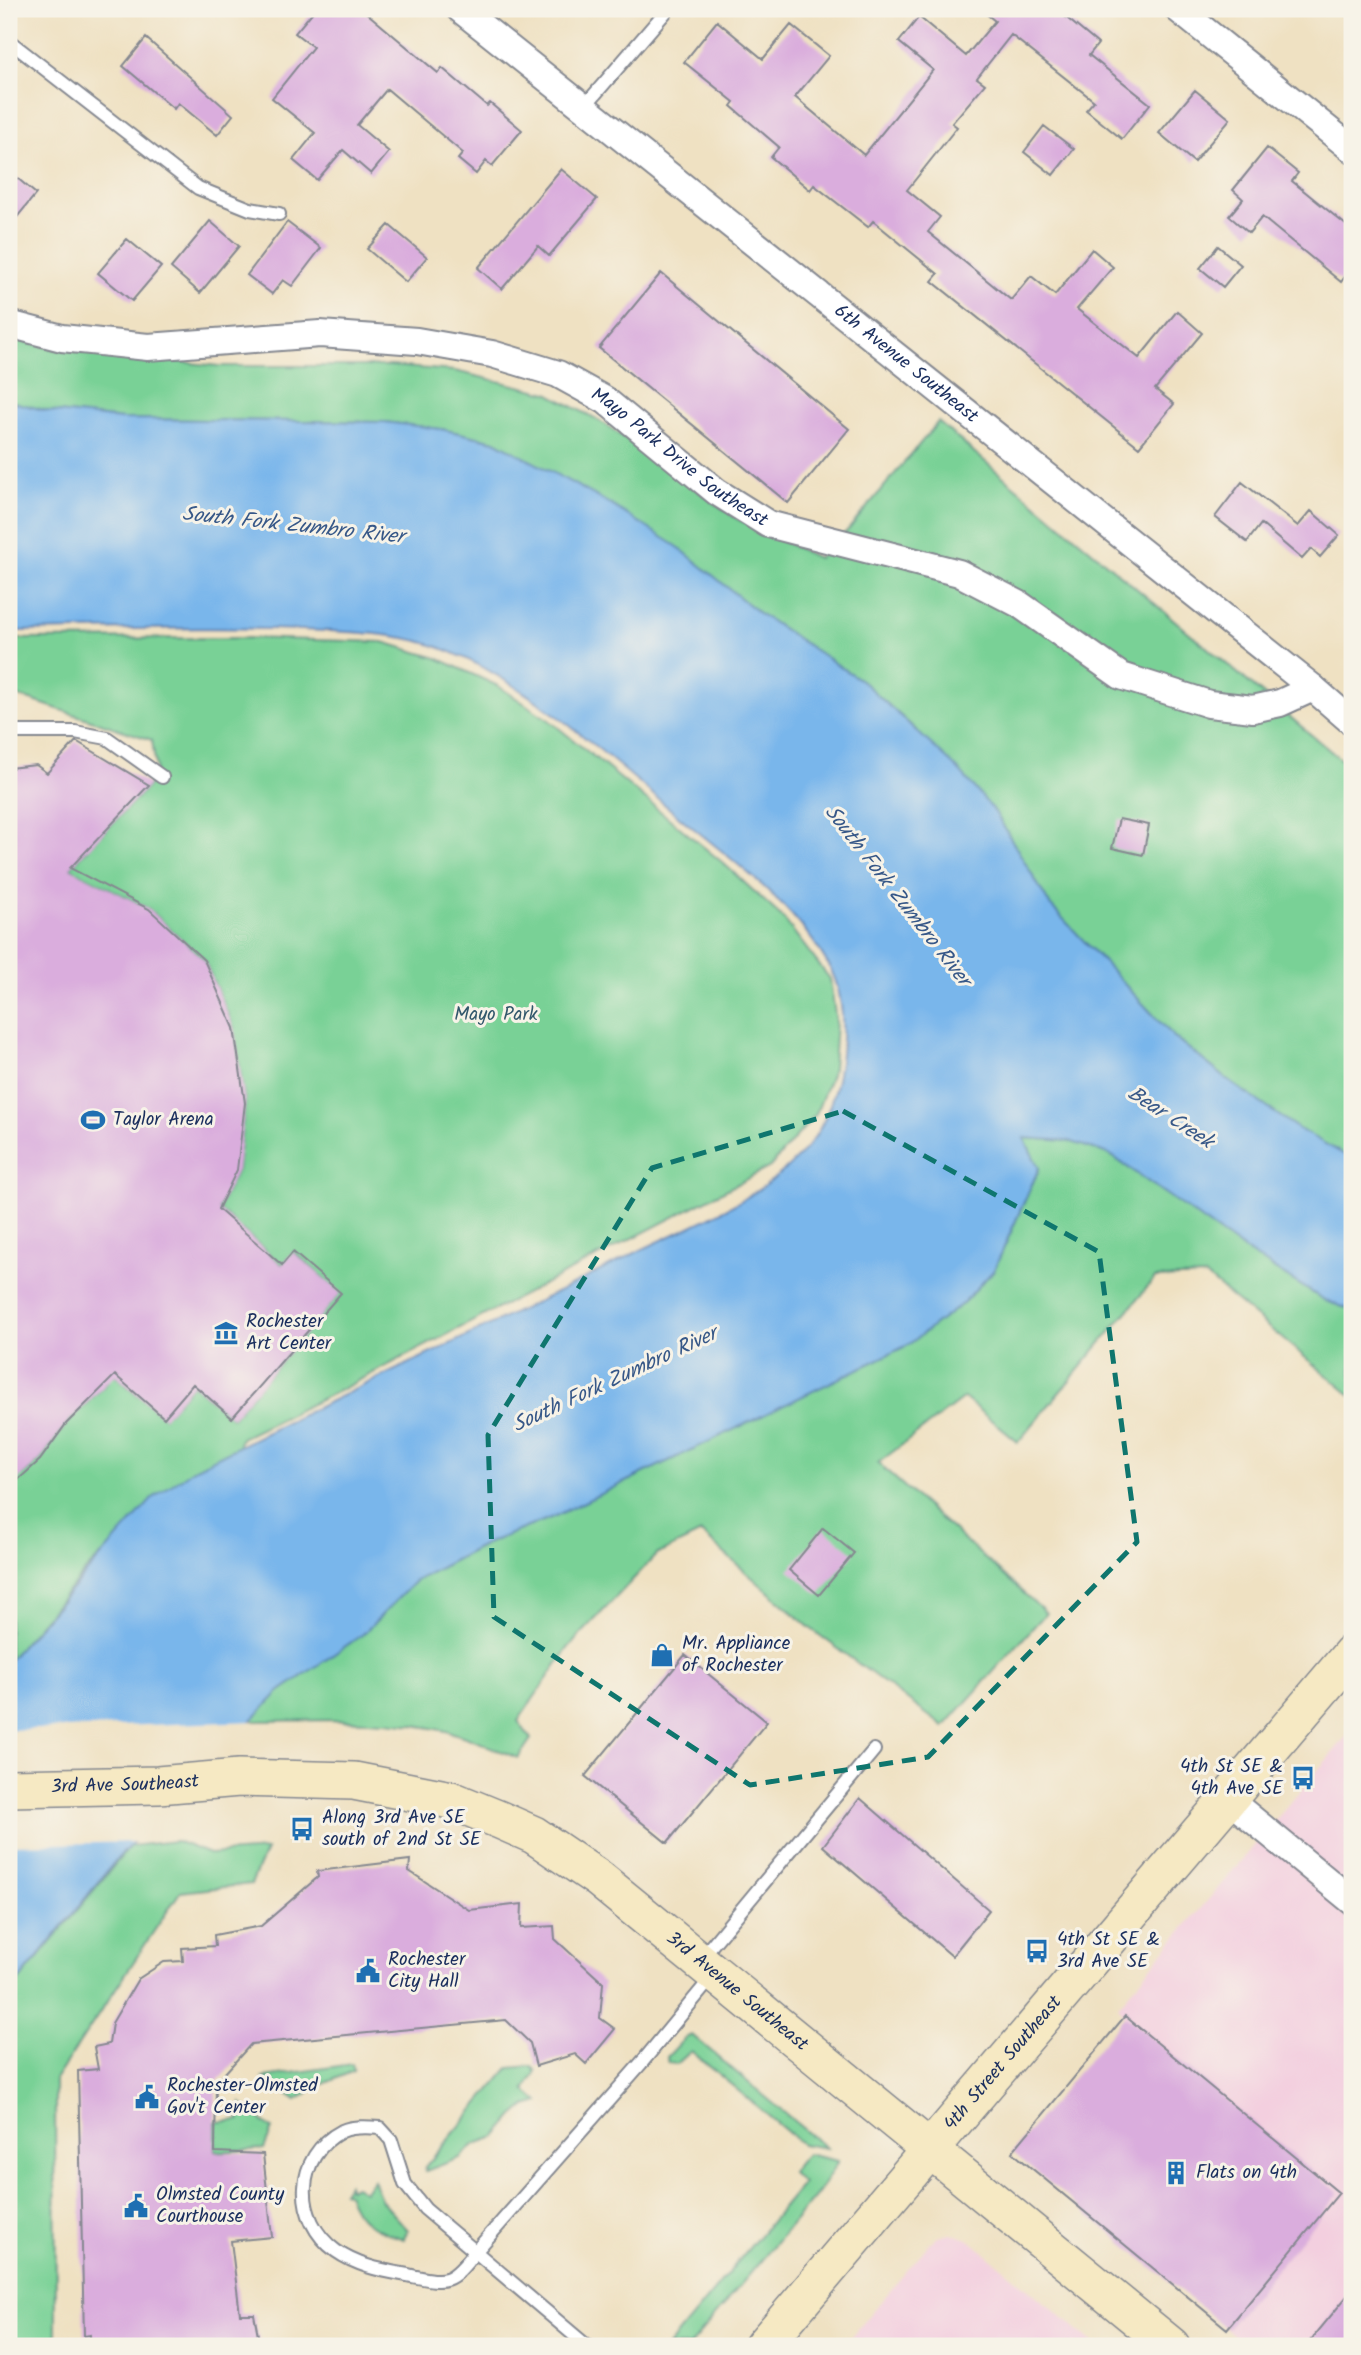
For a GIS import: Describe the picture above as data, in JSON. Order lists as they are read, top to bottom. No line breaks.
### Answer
{"streets":{"main road":["3rd Ave Southeast","3rd Avenue Southeast","4th Street Southeast"],"street":["6th Avenue Southeast","Mayo Park Drive Southeast"]},"crossings":[["6th Avenue Southeast","Mayo Park Drive Southeast"],["3rd Ave Southeast","3rd Avenue Southeast"],["3rd Avenue Southeast","4th Street Southeast"]],"water":["South Fork Zumbro River","Bear Creek"],"parks":["Mayo Park"],"places":{"sports":["Taylor Arena"],"museum":["Rochester Art Center"],"shop":["Mr. Appliance of Rochester"],"bus stop":["4th St SE & 4th Ave SE","Along 3rd Ave SE south of 2nd St SE","4th St SE & 3rd Ave SE"],"public building":["Rochester City Hall","Rochester-Olmsted Gov't Center","Olmsted County Courthouse"],"building":["Flats on 4th"]}}
